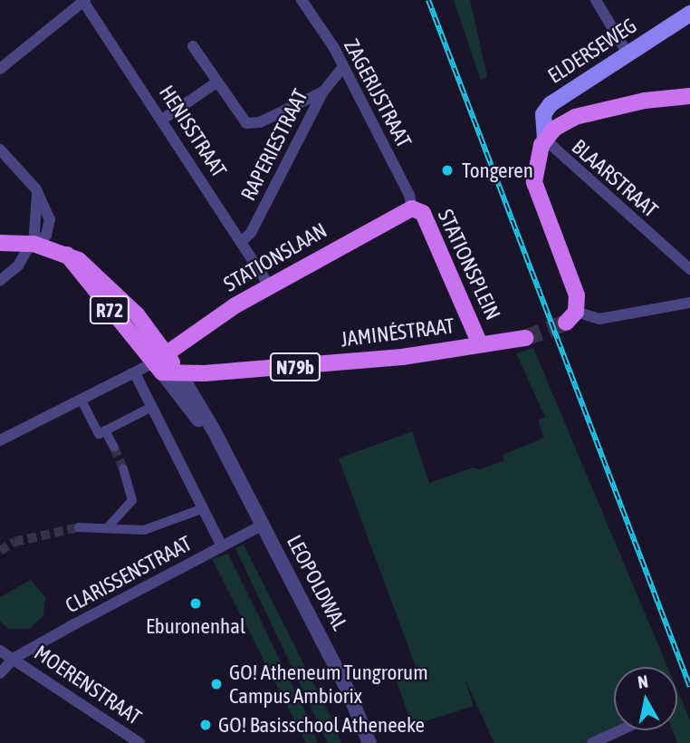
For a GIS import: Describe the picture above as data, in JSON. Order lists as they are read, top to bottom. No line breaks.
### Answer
{"streets":{"main road":["ELDERSEWEG","STATIONSLAAN","STATIONSPLEIN","R72","JAMINÉSTRAAT","N79b","LEOPOLDWAL"],"street":["ZAGERIJSTRAAT","HENISSTRAAT","RAPERIESTRAAT","BLAARSTRAAT","CLARISSENSTRAAT","MOERENSTRAAT"]},"crossings":[["ELDERSEWEG","BLAARSTRAAT"],["ZAGERIJSTRAAT","RAPERIESTRAAT"],["ZAGERIJSTRAAT","STATIONSLAAN"],["ZAGERIJSTRAAT","STATIONSPLEIN"],["HENISSTRAAT","RAPERIESTRAAT"],["HENISSTRAAT","STATIONSLAAN"],["STATIONSLAAN","STATIONSPLEIN"],["STATIONSLAAN","R72"],["STATIONSLAAN","LEOPOLDWAL"],["STATIONSPLEIN","JAMINÉSTRAAT"],["R72","LEOPOLDWAL"],["JAMINÉSTRAAT","LEOPOLDWAL"],["CLARISSENSTRAAT","LEOPOLDWAL"],["CLARISSENSTRAAT","MOERENSTRAAT"]],"places":["Tongeren","Eburonenhal","GO! Atheneum Tungrorum Campus Ambiorix","GO! Basisschool Atheneeke"],"north":"top"}
